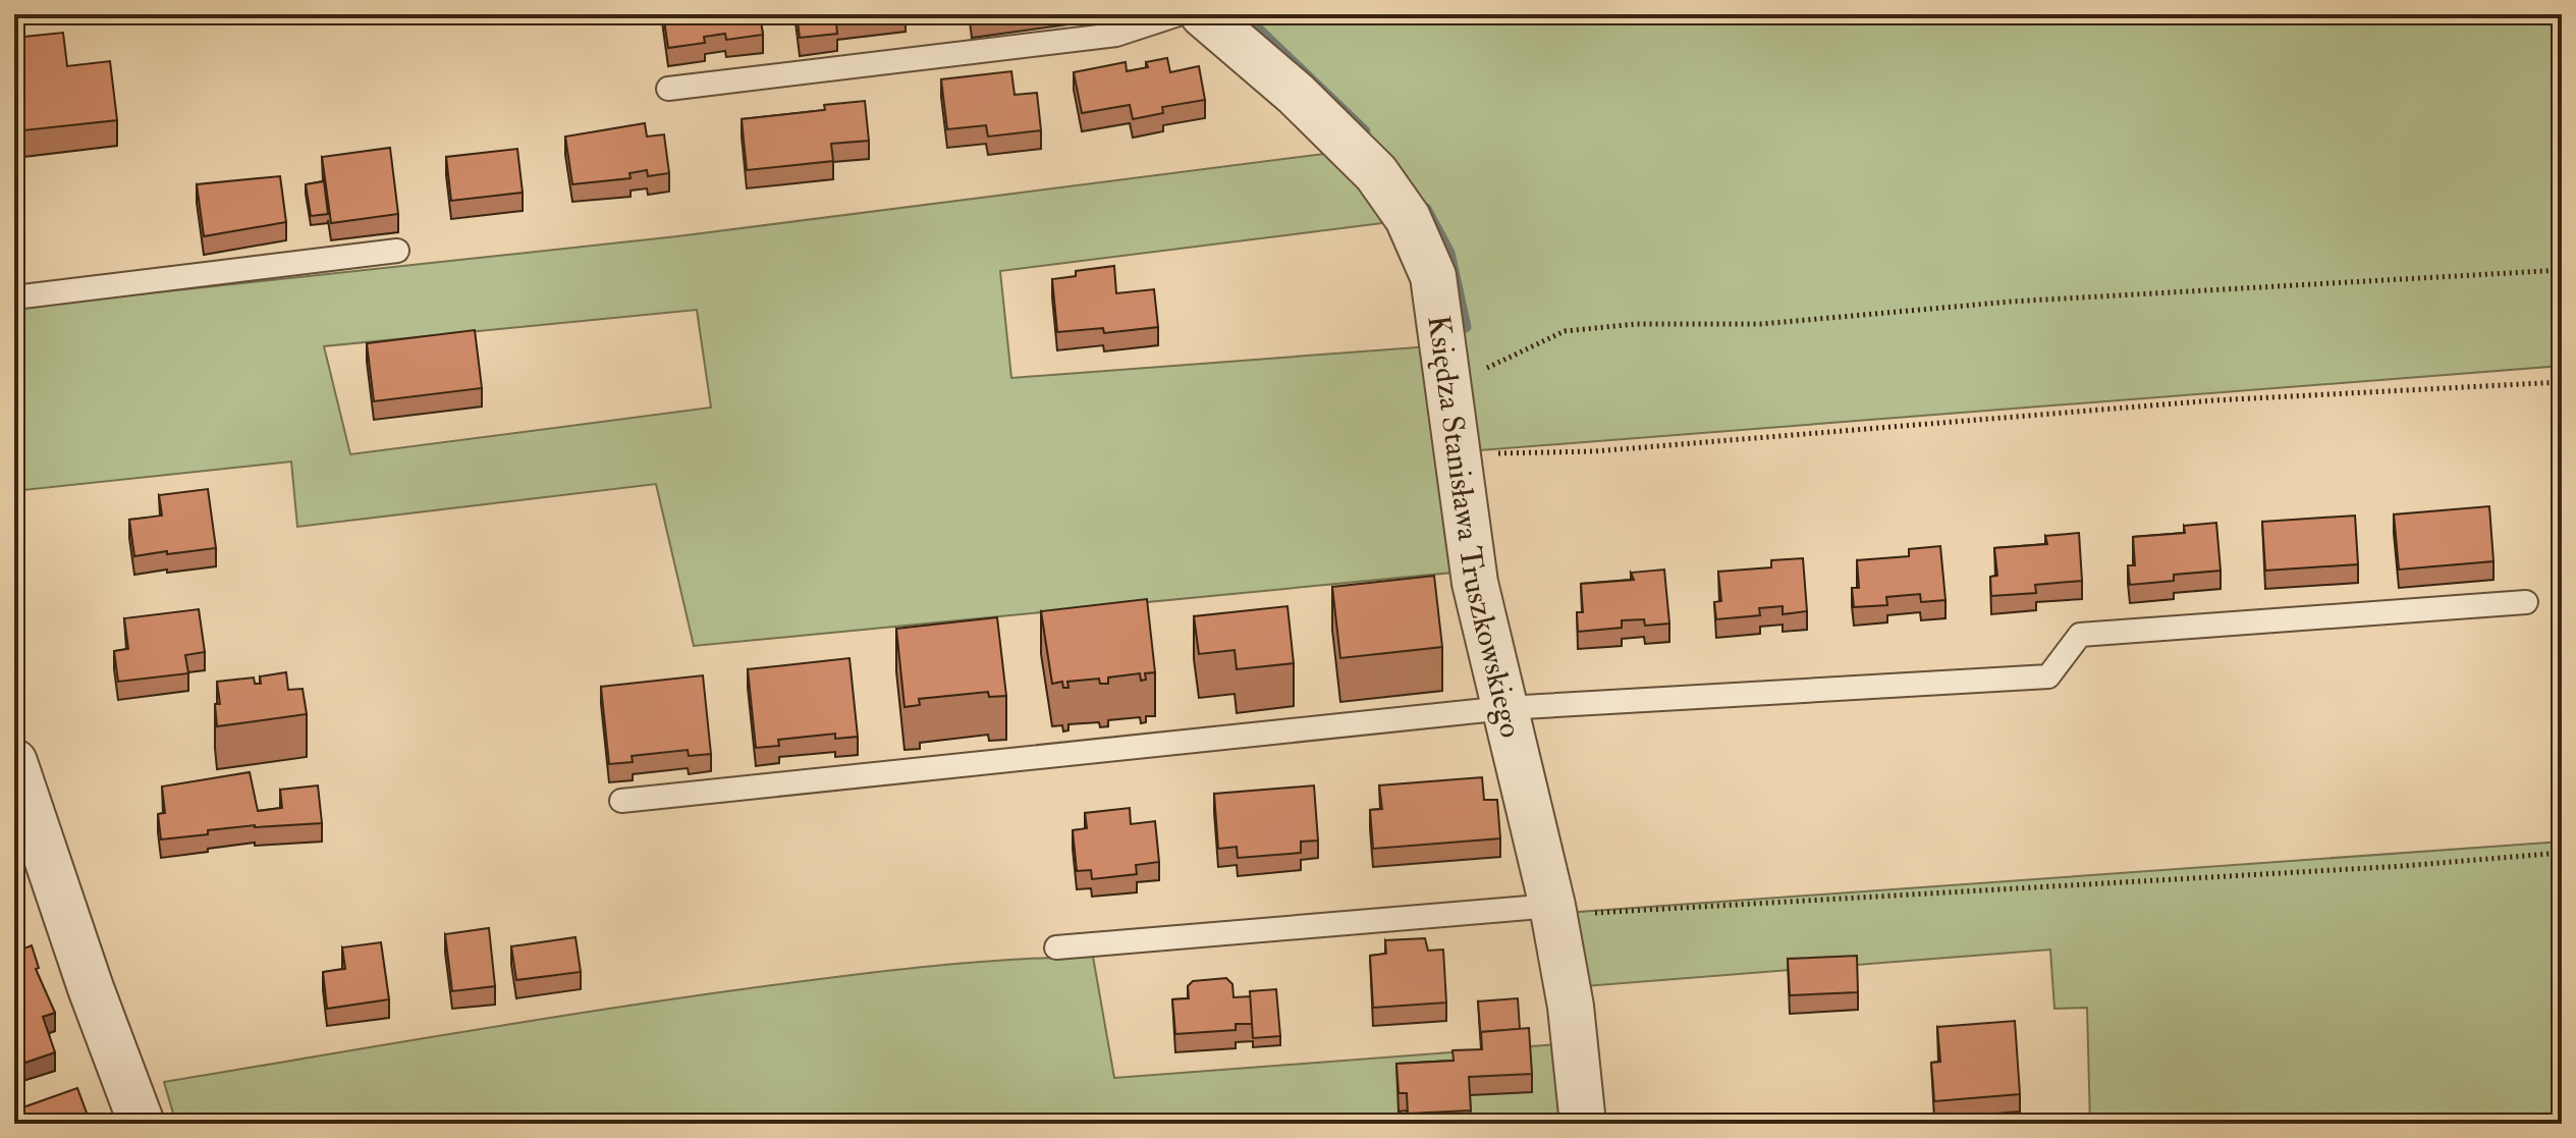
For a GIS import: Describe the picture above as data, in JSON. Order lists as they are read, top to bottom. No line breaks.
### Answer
{"streets":{"street":["Księdza Stanisława Truszkowskiego"]}}
